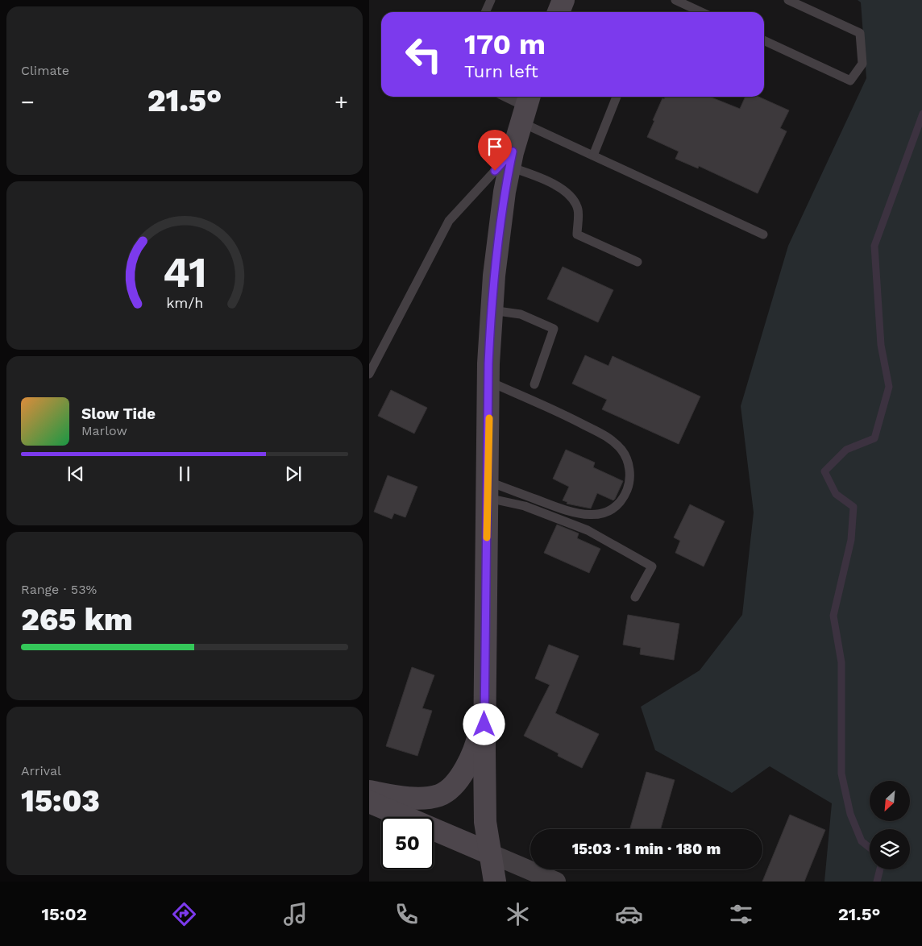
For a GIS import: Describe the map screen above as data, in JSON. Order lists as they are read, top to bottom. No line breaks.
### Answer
{"north":"bottom left","page":{"tile":["Climate",["Range · 53%","265 km"],["Arrival","15:03"]],"turn":["170 m","Turn left"],"heat":["−","21.5°","+"],"song":["Slow Tide","Marlow"],"limit":"50","trip":"15:03 · 1 min · 180 m","tabs":["15:02","21.5°"],"gauge":["41","km/h"]}}
